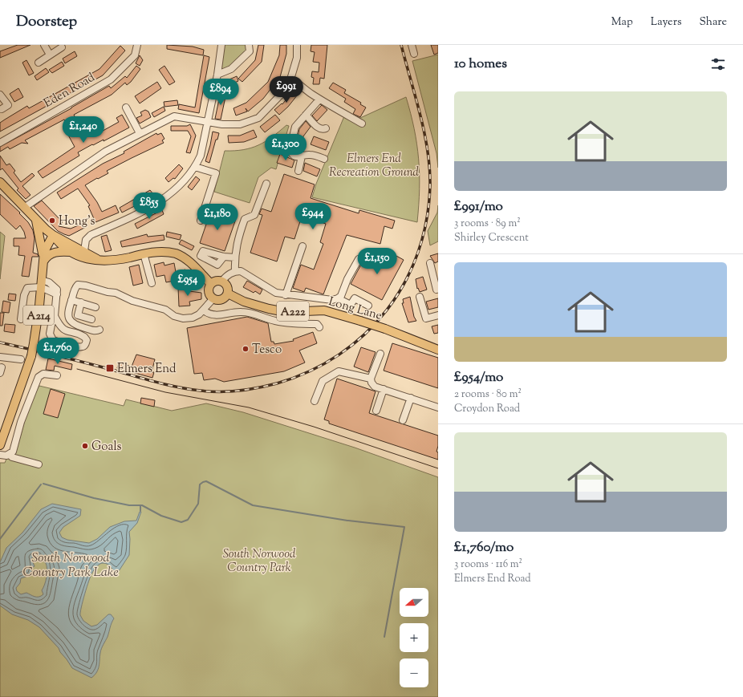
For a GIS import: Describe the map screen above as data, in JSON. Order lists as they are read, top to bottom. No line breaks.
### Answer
{"streets":{"main road":["Long Lane","A222","A214"],"street":["Eden Road"]},"water":["South Norwood Country Park Lake"],"parks":["Elmers End Recreation Ground","South Norwood Country Park"],"places":{"other":["Hong's","Tesco","Goals"],"transit":["Elmers End"]},"north":"left","page":{"header":"Doorstep","nav":["Map","Layers","Share"],"heading":"10 homes","price":["£991","£894","£1,240","£1,300","£855","£944","£1,180","£1,150","£954","£1,760"],"list":[{"name":"£991/mo","note":"3 rooms · 89 m² · Shirley Crescent"},{"name":"£954/mo","note":"2 rooms · 80 m² · Croydon Road"},{"name":"£1,760/mo","note":"3 rooms · 116 m² · Elmers End Road"}],"map_buttons":["+","−"]}}
